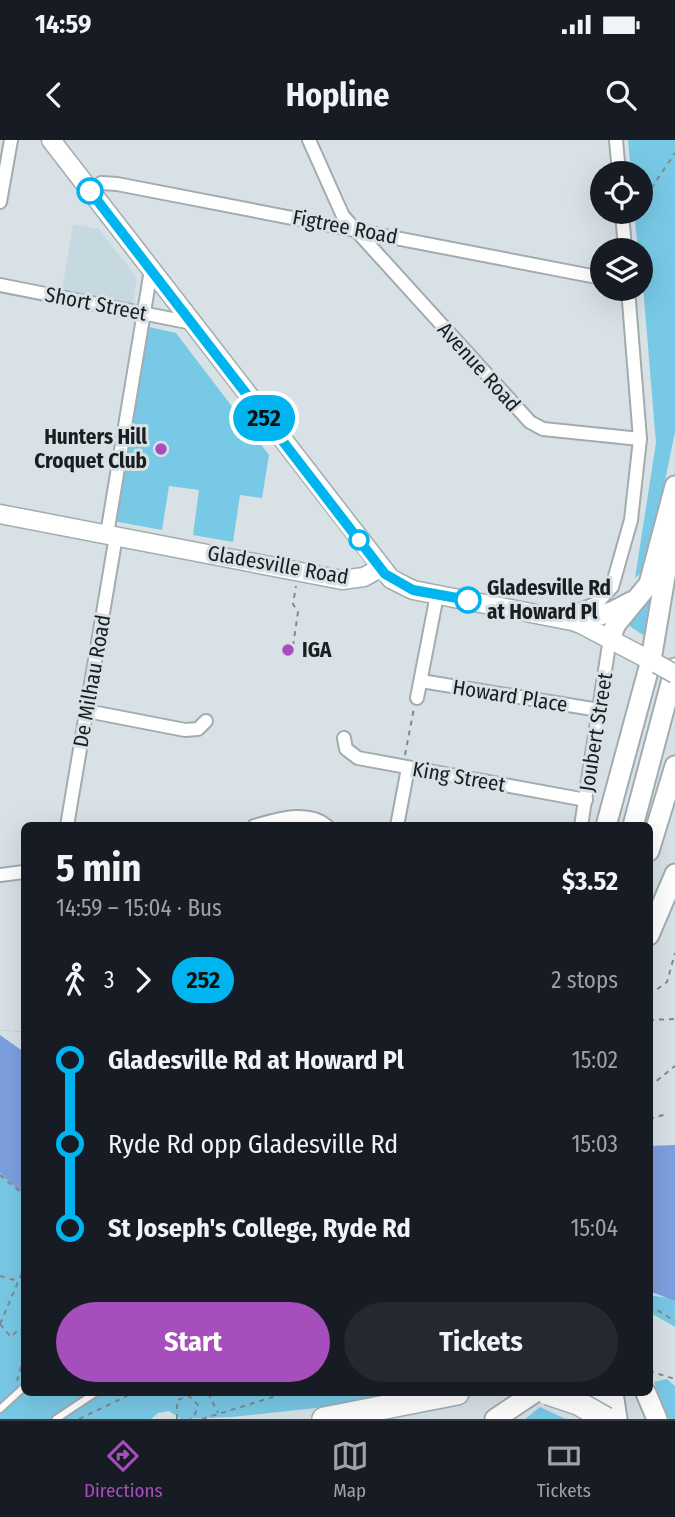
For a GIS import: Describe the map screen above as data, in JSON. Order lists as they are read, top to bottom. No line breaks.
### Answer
{"streets":{"main road":["Gladesville Road"],"street":["Figtree Road","Short Street","Avenue Road","De Milhau Road","Howard Place","Joubert Street","King Street"]},"crossings":[["Figtree Road","Avenue Road"],["Short Street","De Milhau Road"],["Gladesville Road","De Milhau Road"],["Gladesville Road","Joubert Street"],["Howard Place","Joubert Street"],["Joubert Street","King Street"]],"places":["Hunters Hill Croquet Club","Gladesville Rd at Howard Pl","IGA"],"lines":["bus line 252"],"page":{"status":"14:59","header":"Hopline","on_map":"252","heading":["5 min","14:59 – 15:04 · Bus","$3.52"],"legs":["3","252","2 stops"],"list":[{"name":"Gladesville Rd at Howard Pl","value":"15:02"},{"name":"Ryde Rd opp Gladesville Rd","value":"15:03"},{"name":"St Joseph's College, Ryde Rd","value":"15:04"}],"buttons":["Start","Tickets"],"tabs":["Directions","Map","Tickets"]}}
